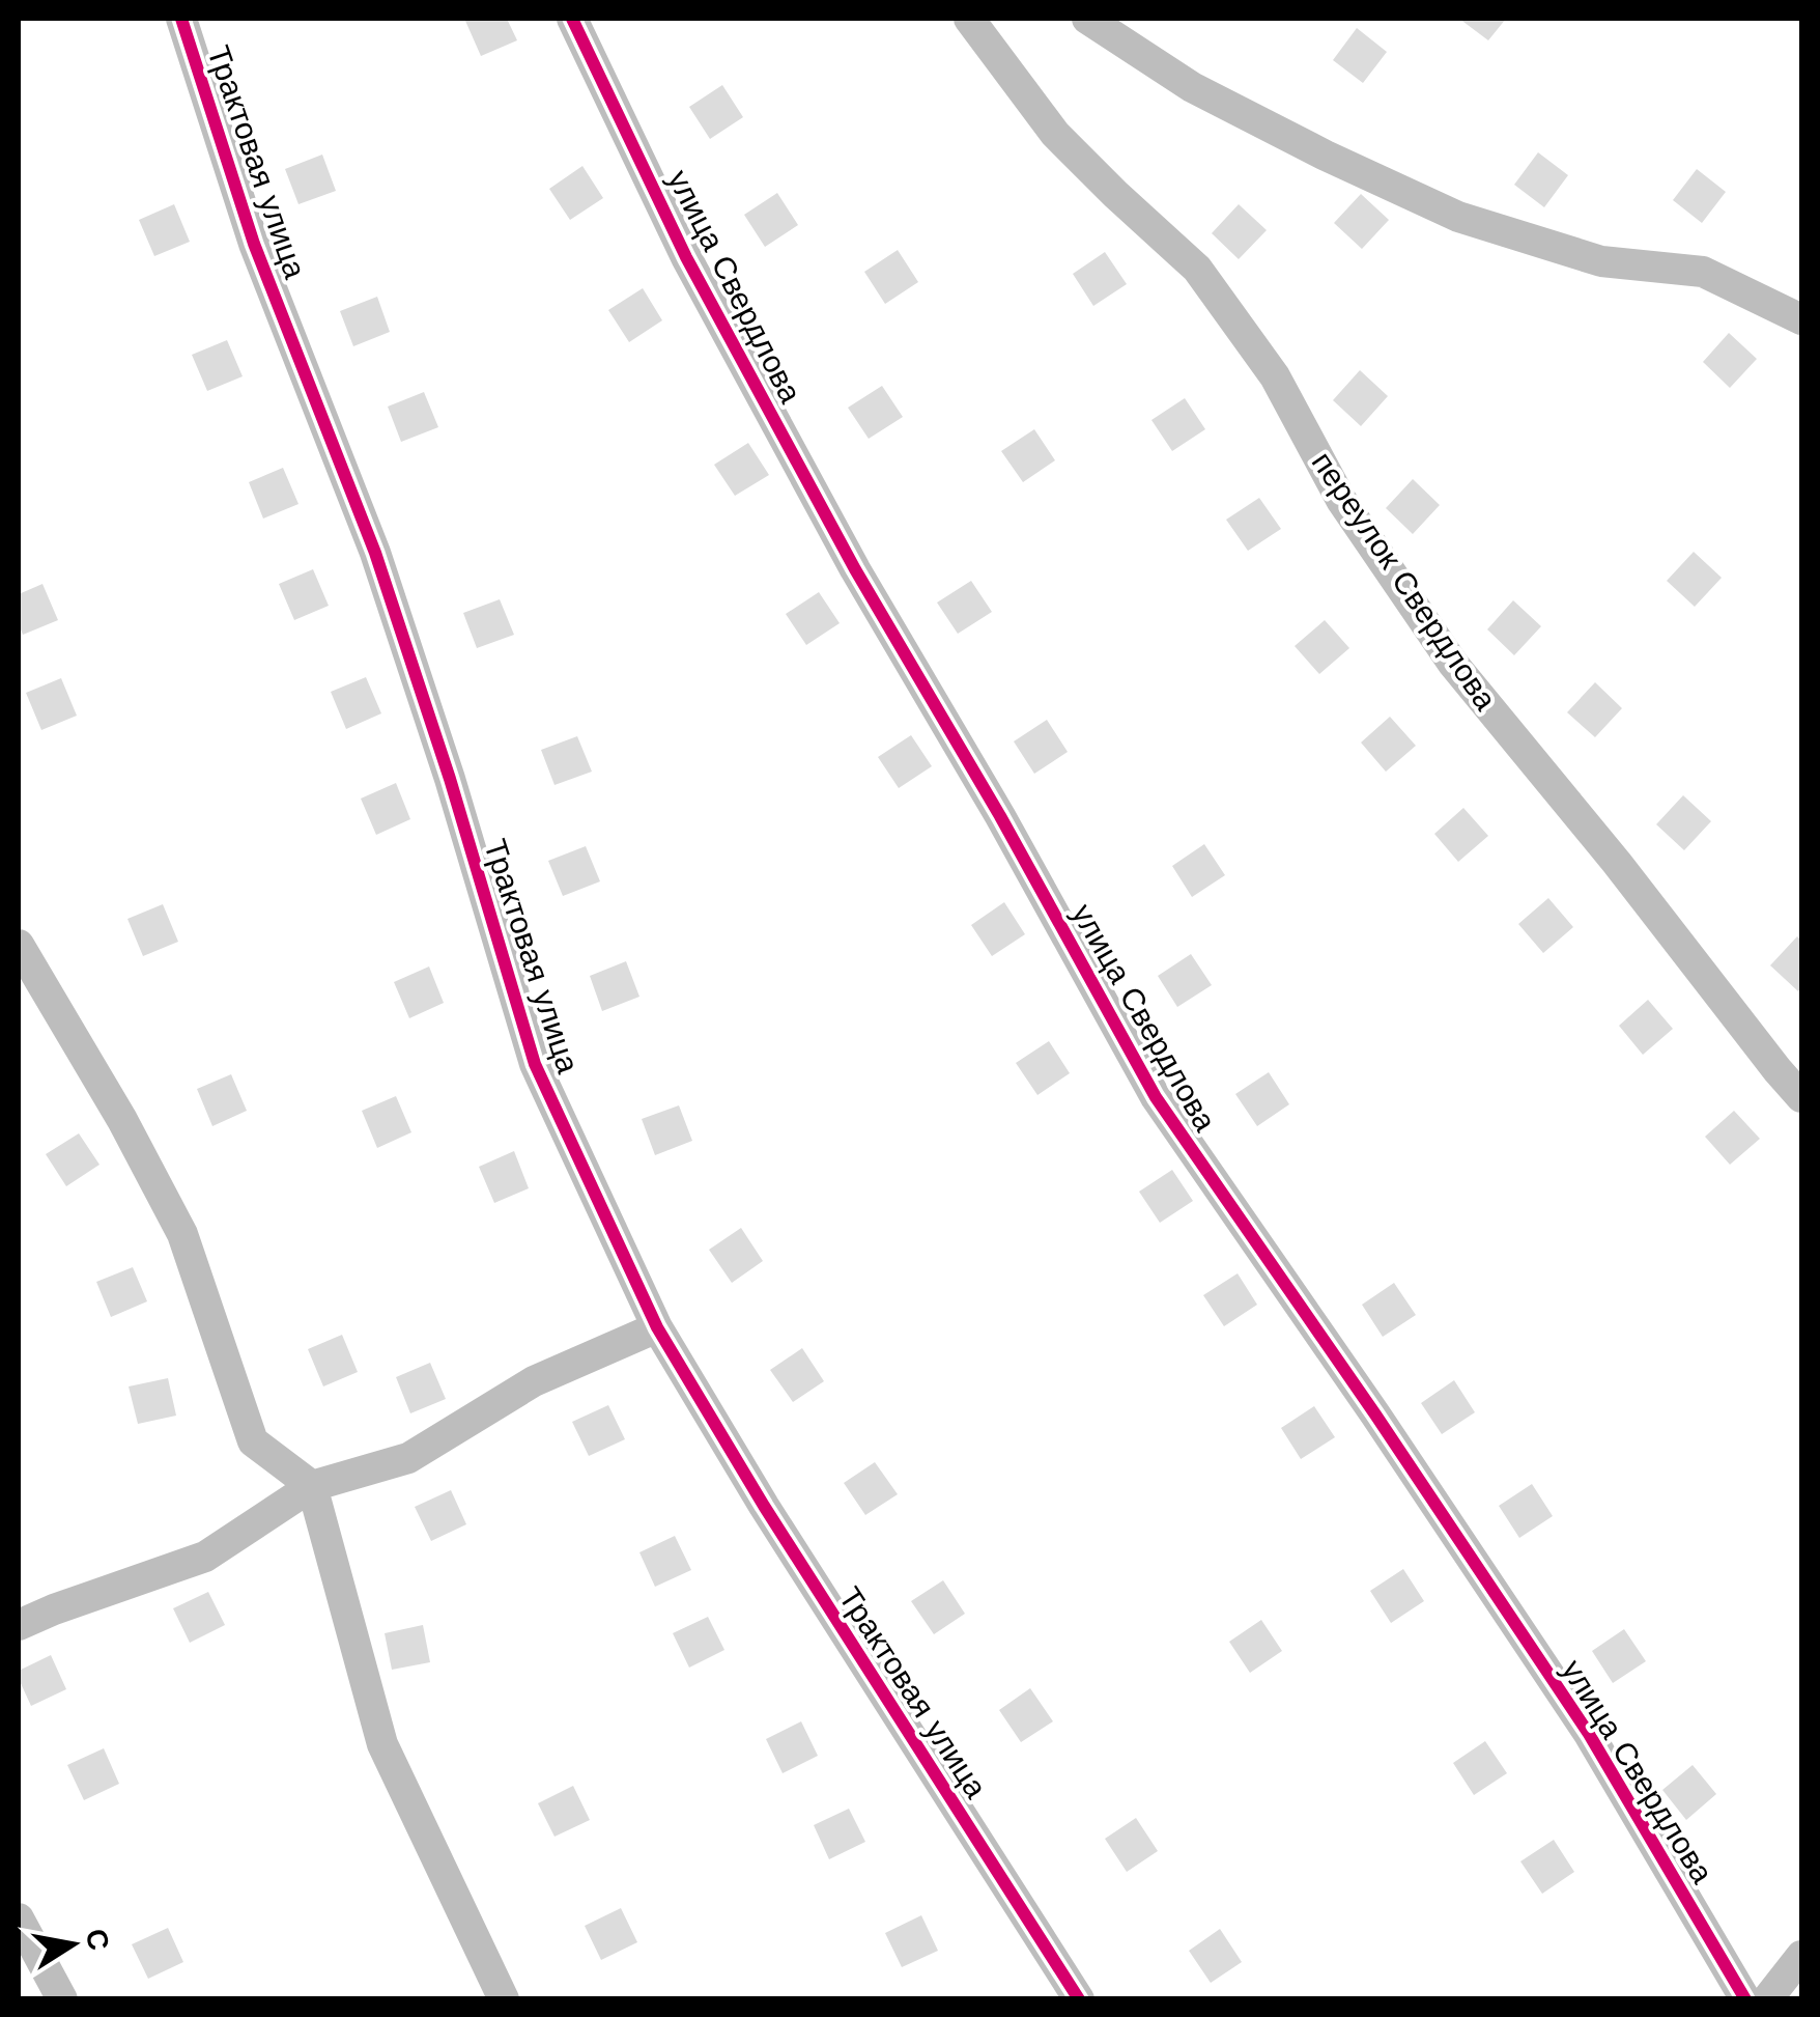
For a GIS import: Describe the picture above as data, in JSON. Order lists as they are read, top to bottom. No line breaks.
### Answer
{"streets":{"street":["Трактовая улица","улица Свердлова","переулок Свердлова"]},"north":"right"}
